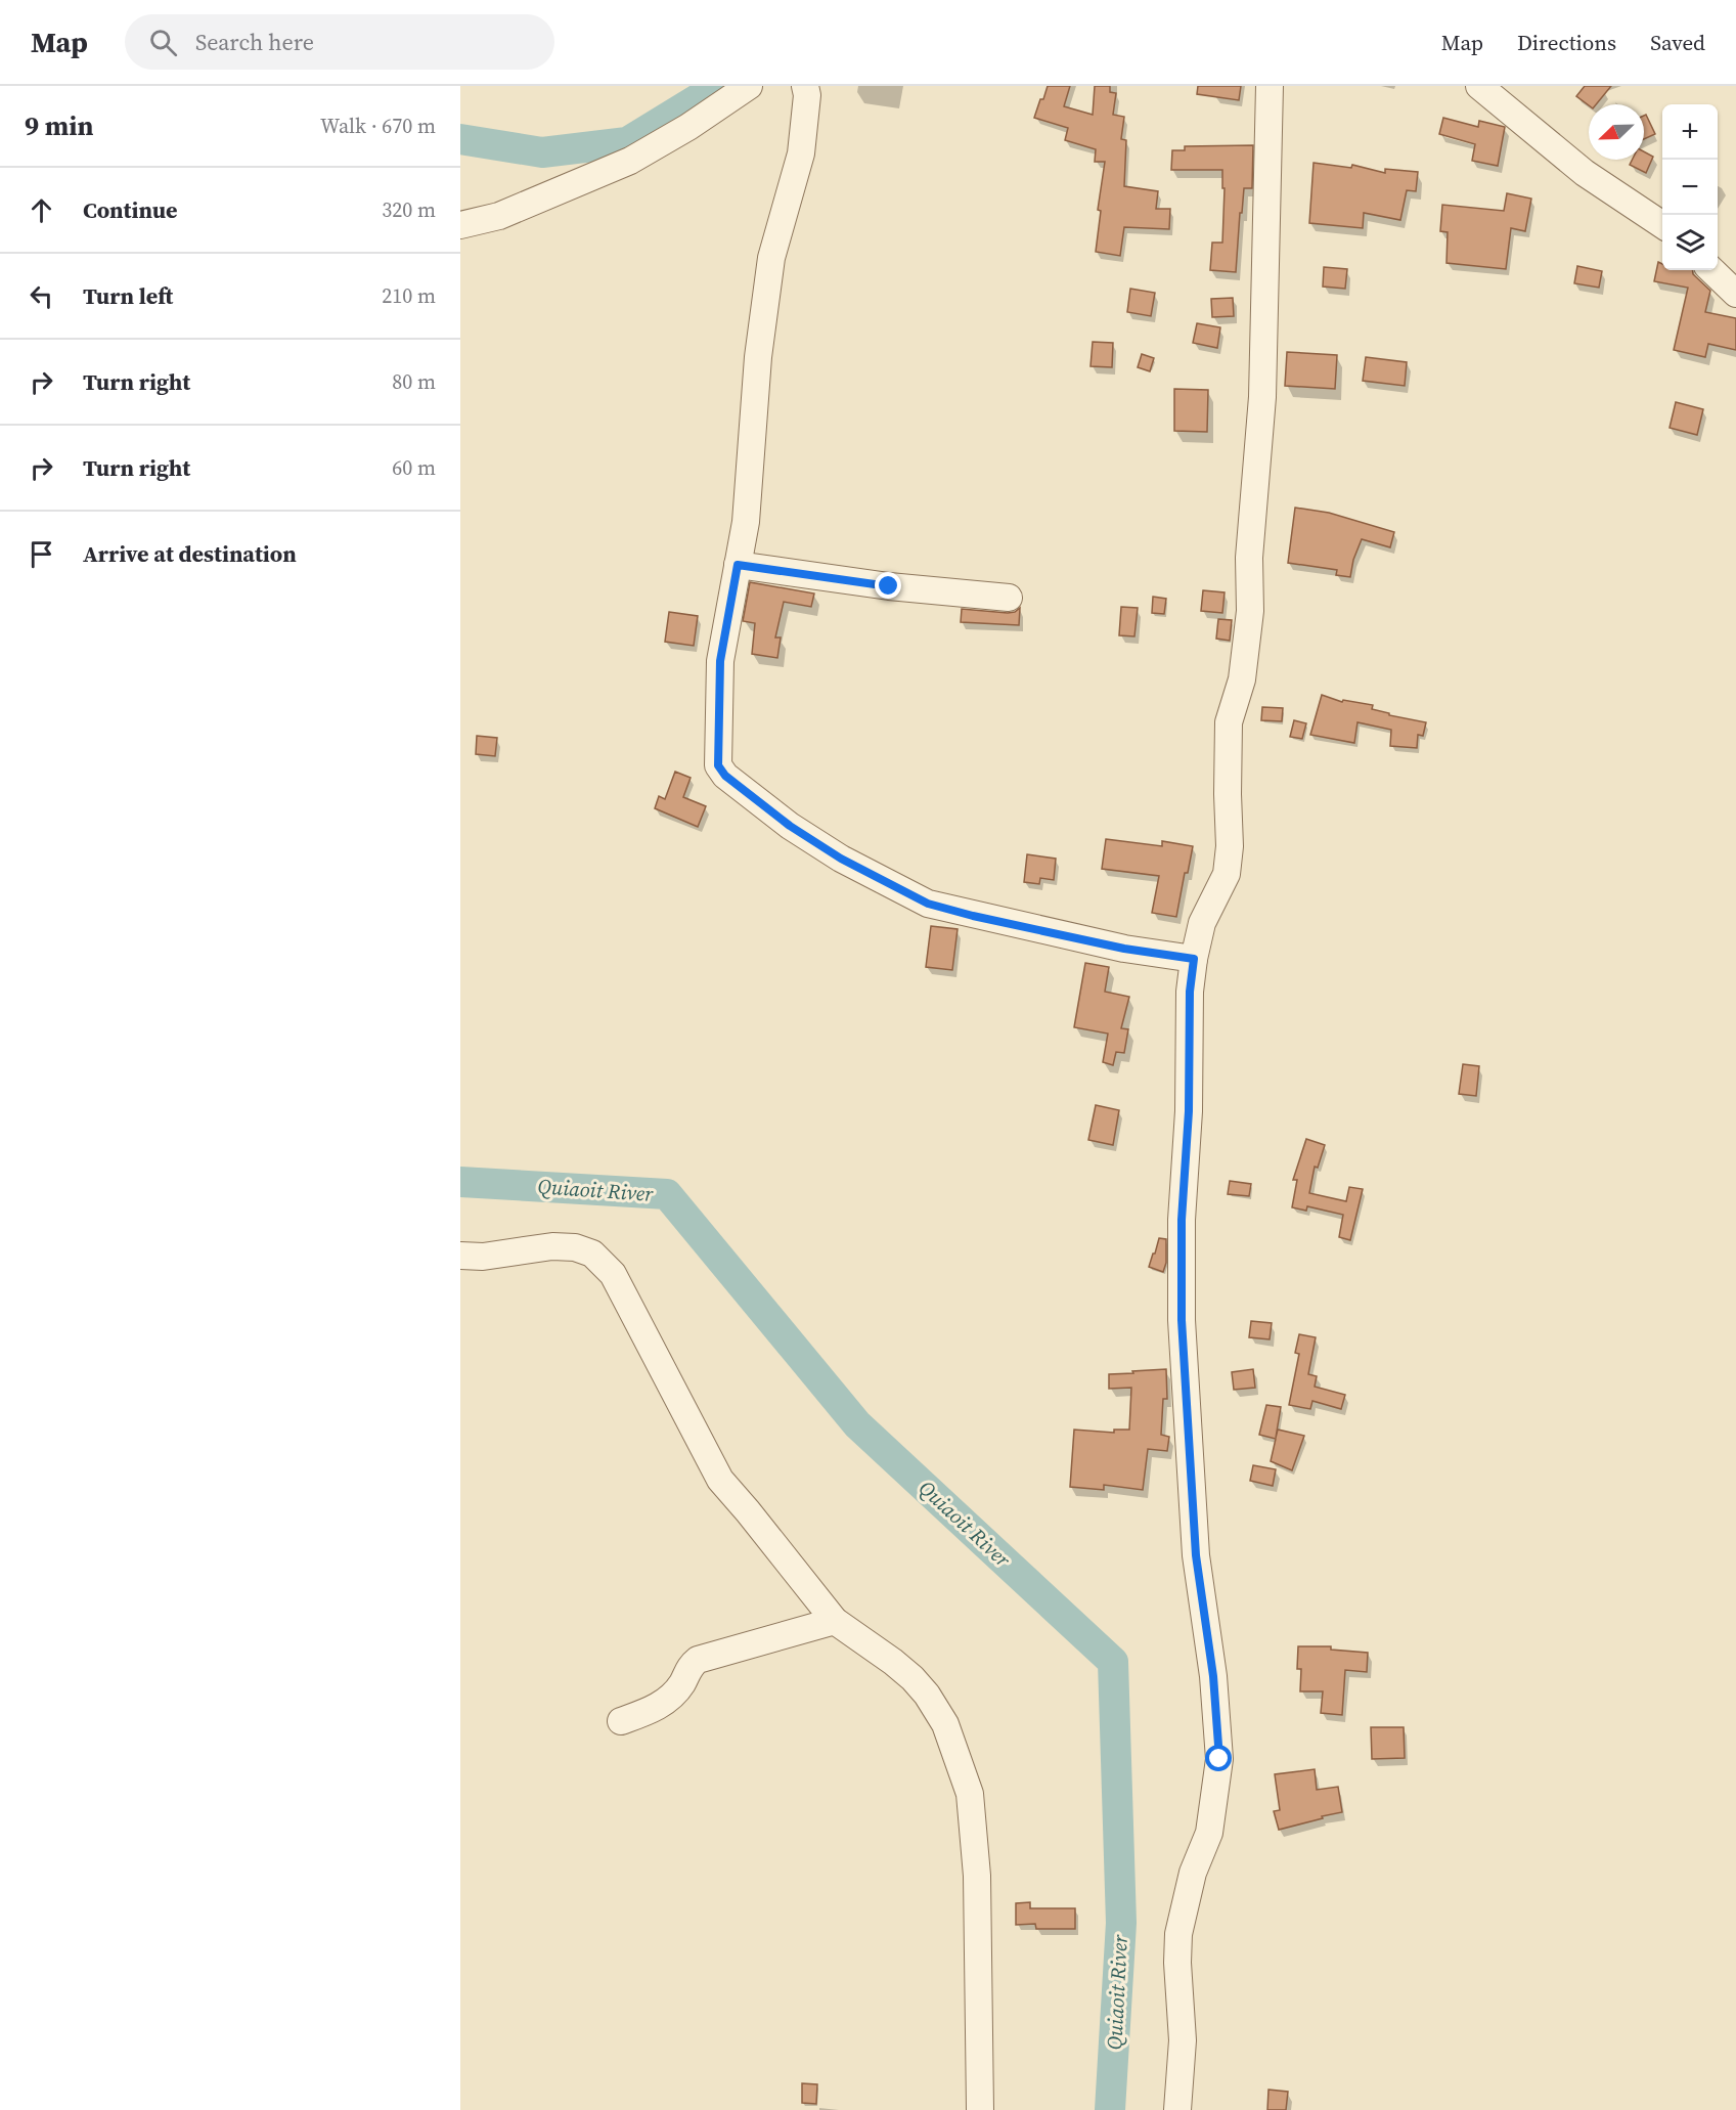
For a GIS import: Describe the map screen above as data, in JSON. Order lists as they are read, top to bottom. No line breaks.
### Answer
{"water":["Quiaoit River"],"north":"bottom left","page":{"header":"Map","search":"Search here","nav":["Map","Directions","Saved"],"heading":["9 min","Walk · 670 m"],"map_buttons":["+","−"],"list":[["Continue","320 m"],["Turn left","210 m"],["Turn right","80 m"],["Turn right","60 m"],"Arrive at destination"]}}
